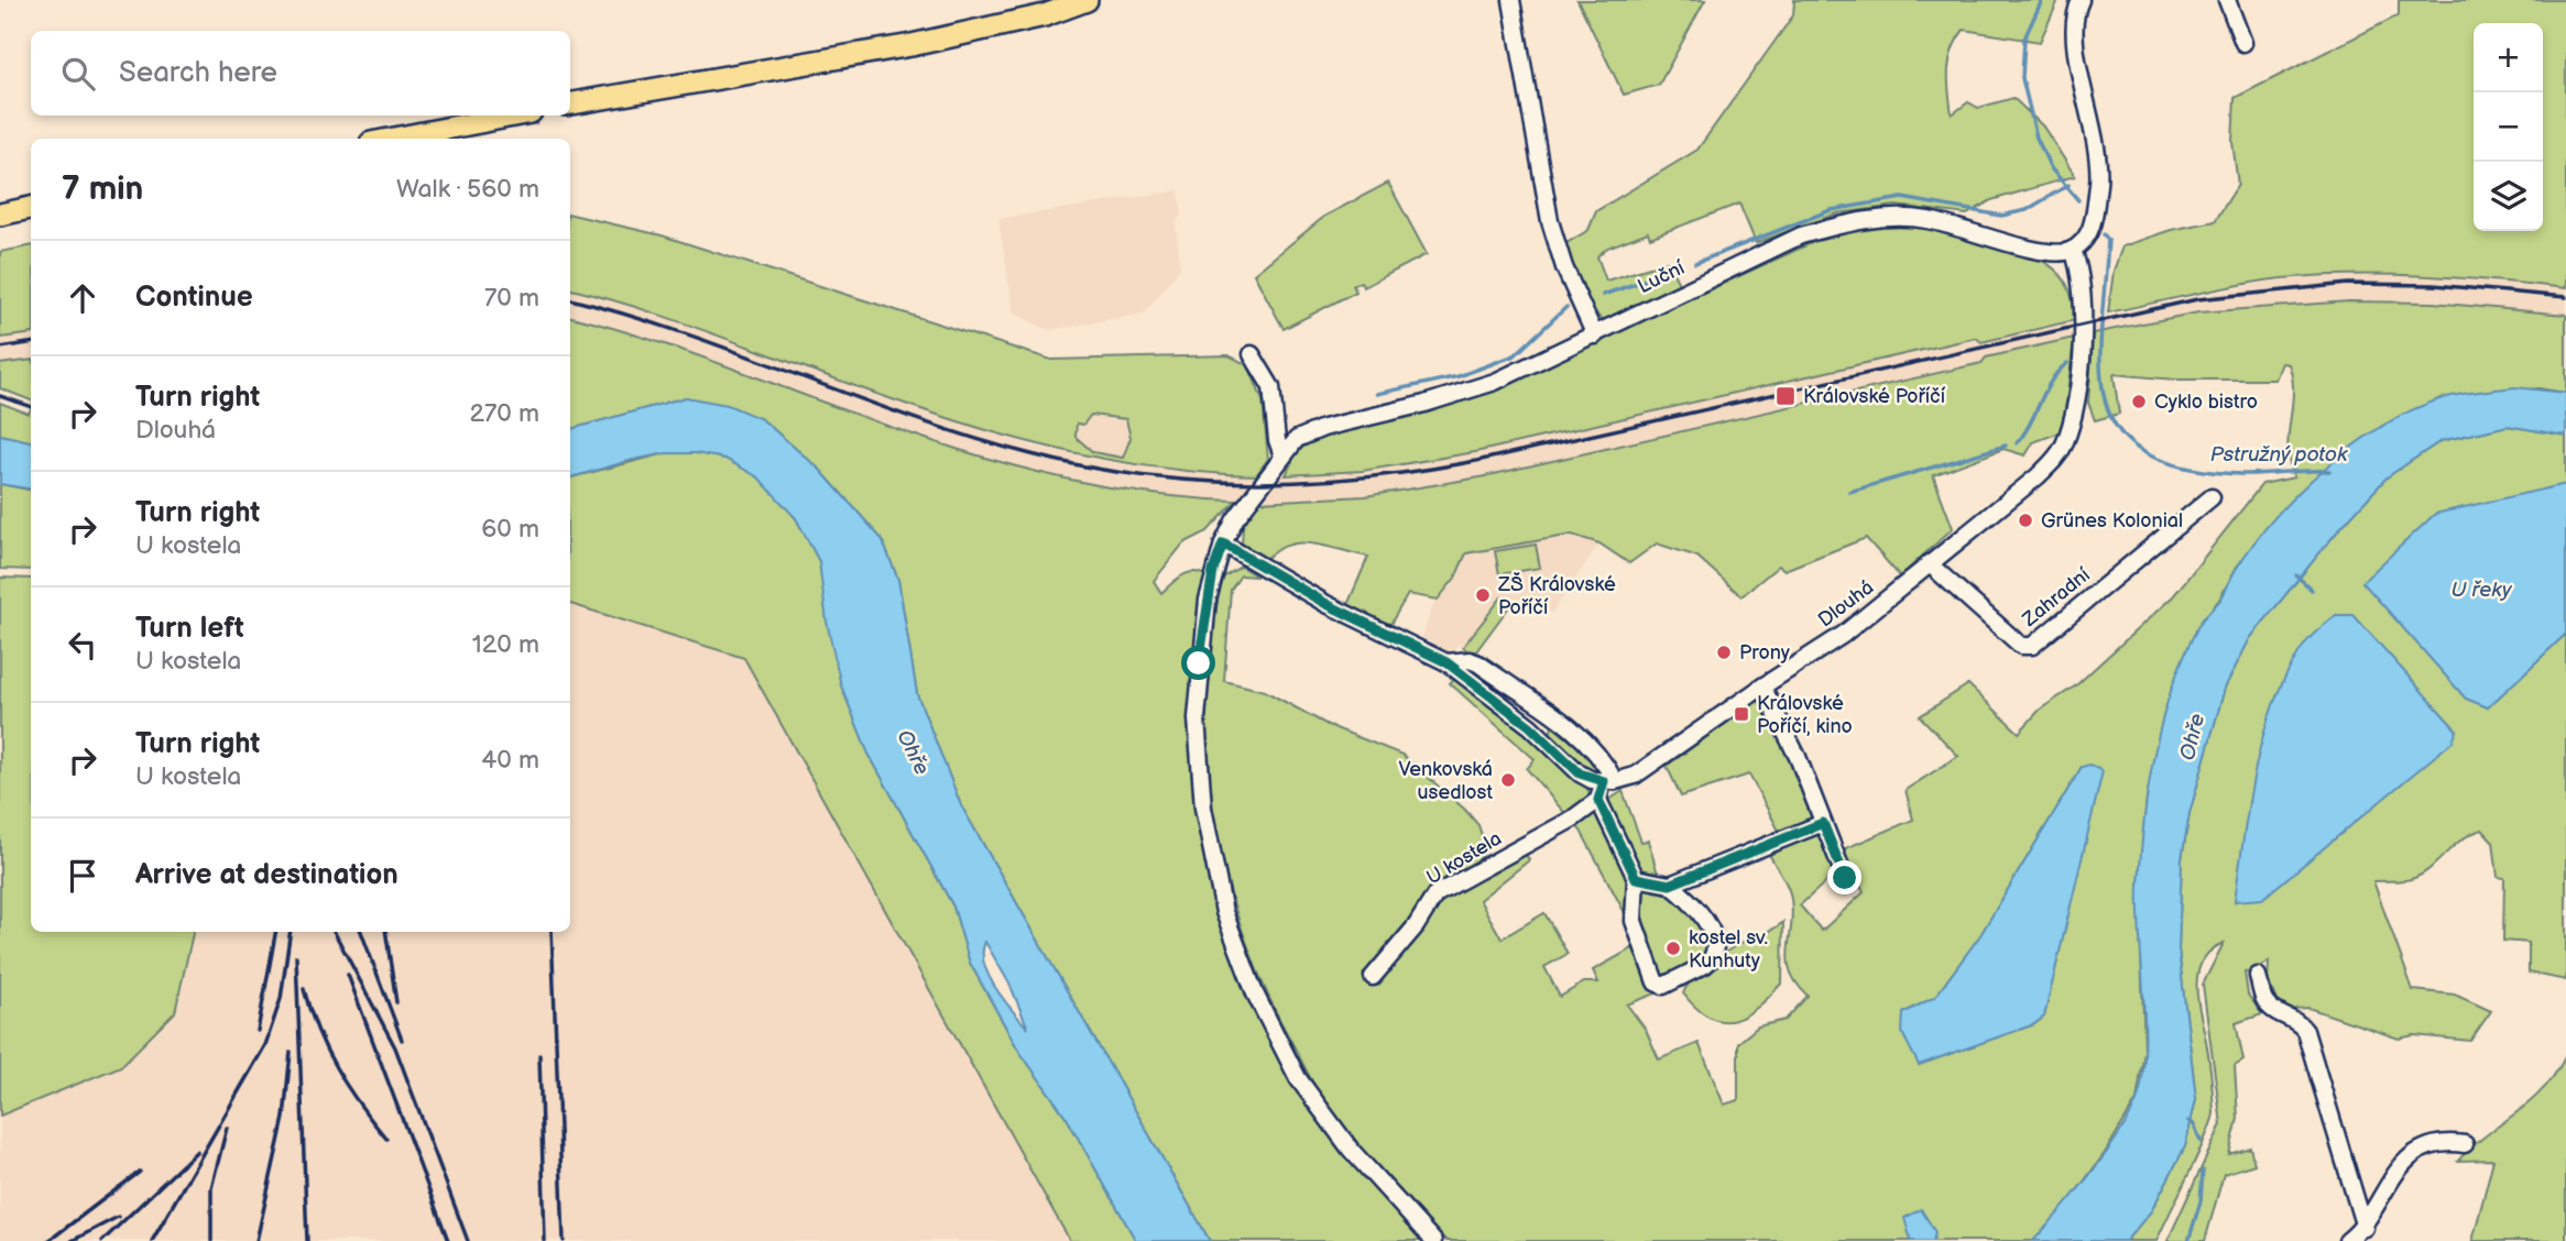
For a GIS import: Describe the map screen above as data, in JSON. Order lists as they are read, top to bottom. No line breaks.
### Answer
{"streets":{"street":["Luční","Zahradní","Dlouhá","U kostela"]},"crossings":[["Luční","Dlouhá"],["Zahradní","Dlouhá"]],"water":["Pstružný potok","U řeky","Ohře"],"places":{"transit":["Královské Poříčí","Královské Poříčí, kino"],"other":["Cyklo bistro","Grünes Kolonial","ZŠ Královské Poříčí","Prony","Venkovská usedlost","kostel sv. Kunhuty"]},"page":{"map_buttons":["+","−"],"search":"Search here","heading":["7 min","Walk · 560 m"],"list":[["Continue","70 m"],["Turn right","Dlouhá","270 m"],["Turn right","U kostela","60 m"],["Turn left","U kostela","120 m"],["Turn right","U kostela","40 m"],"Arrive at destination"]}}
